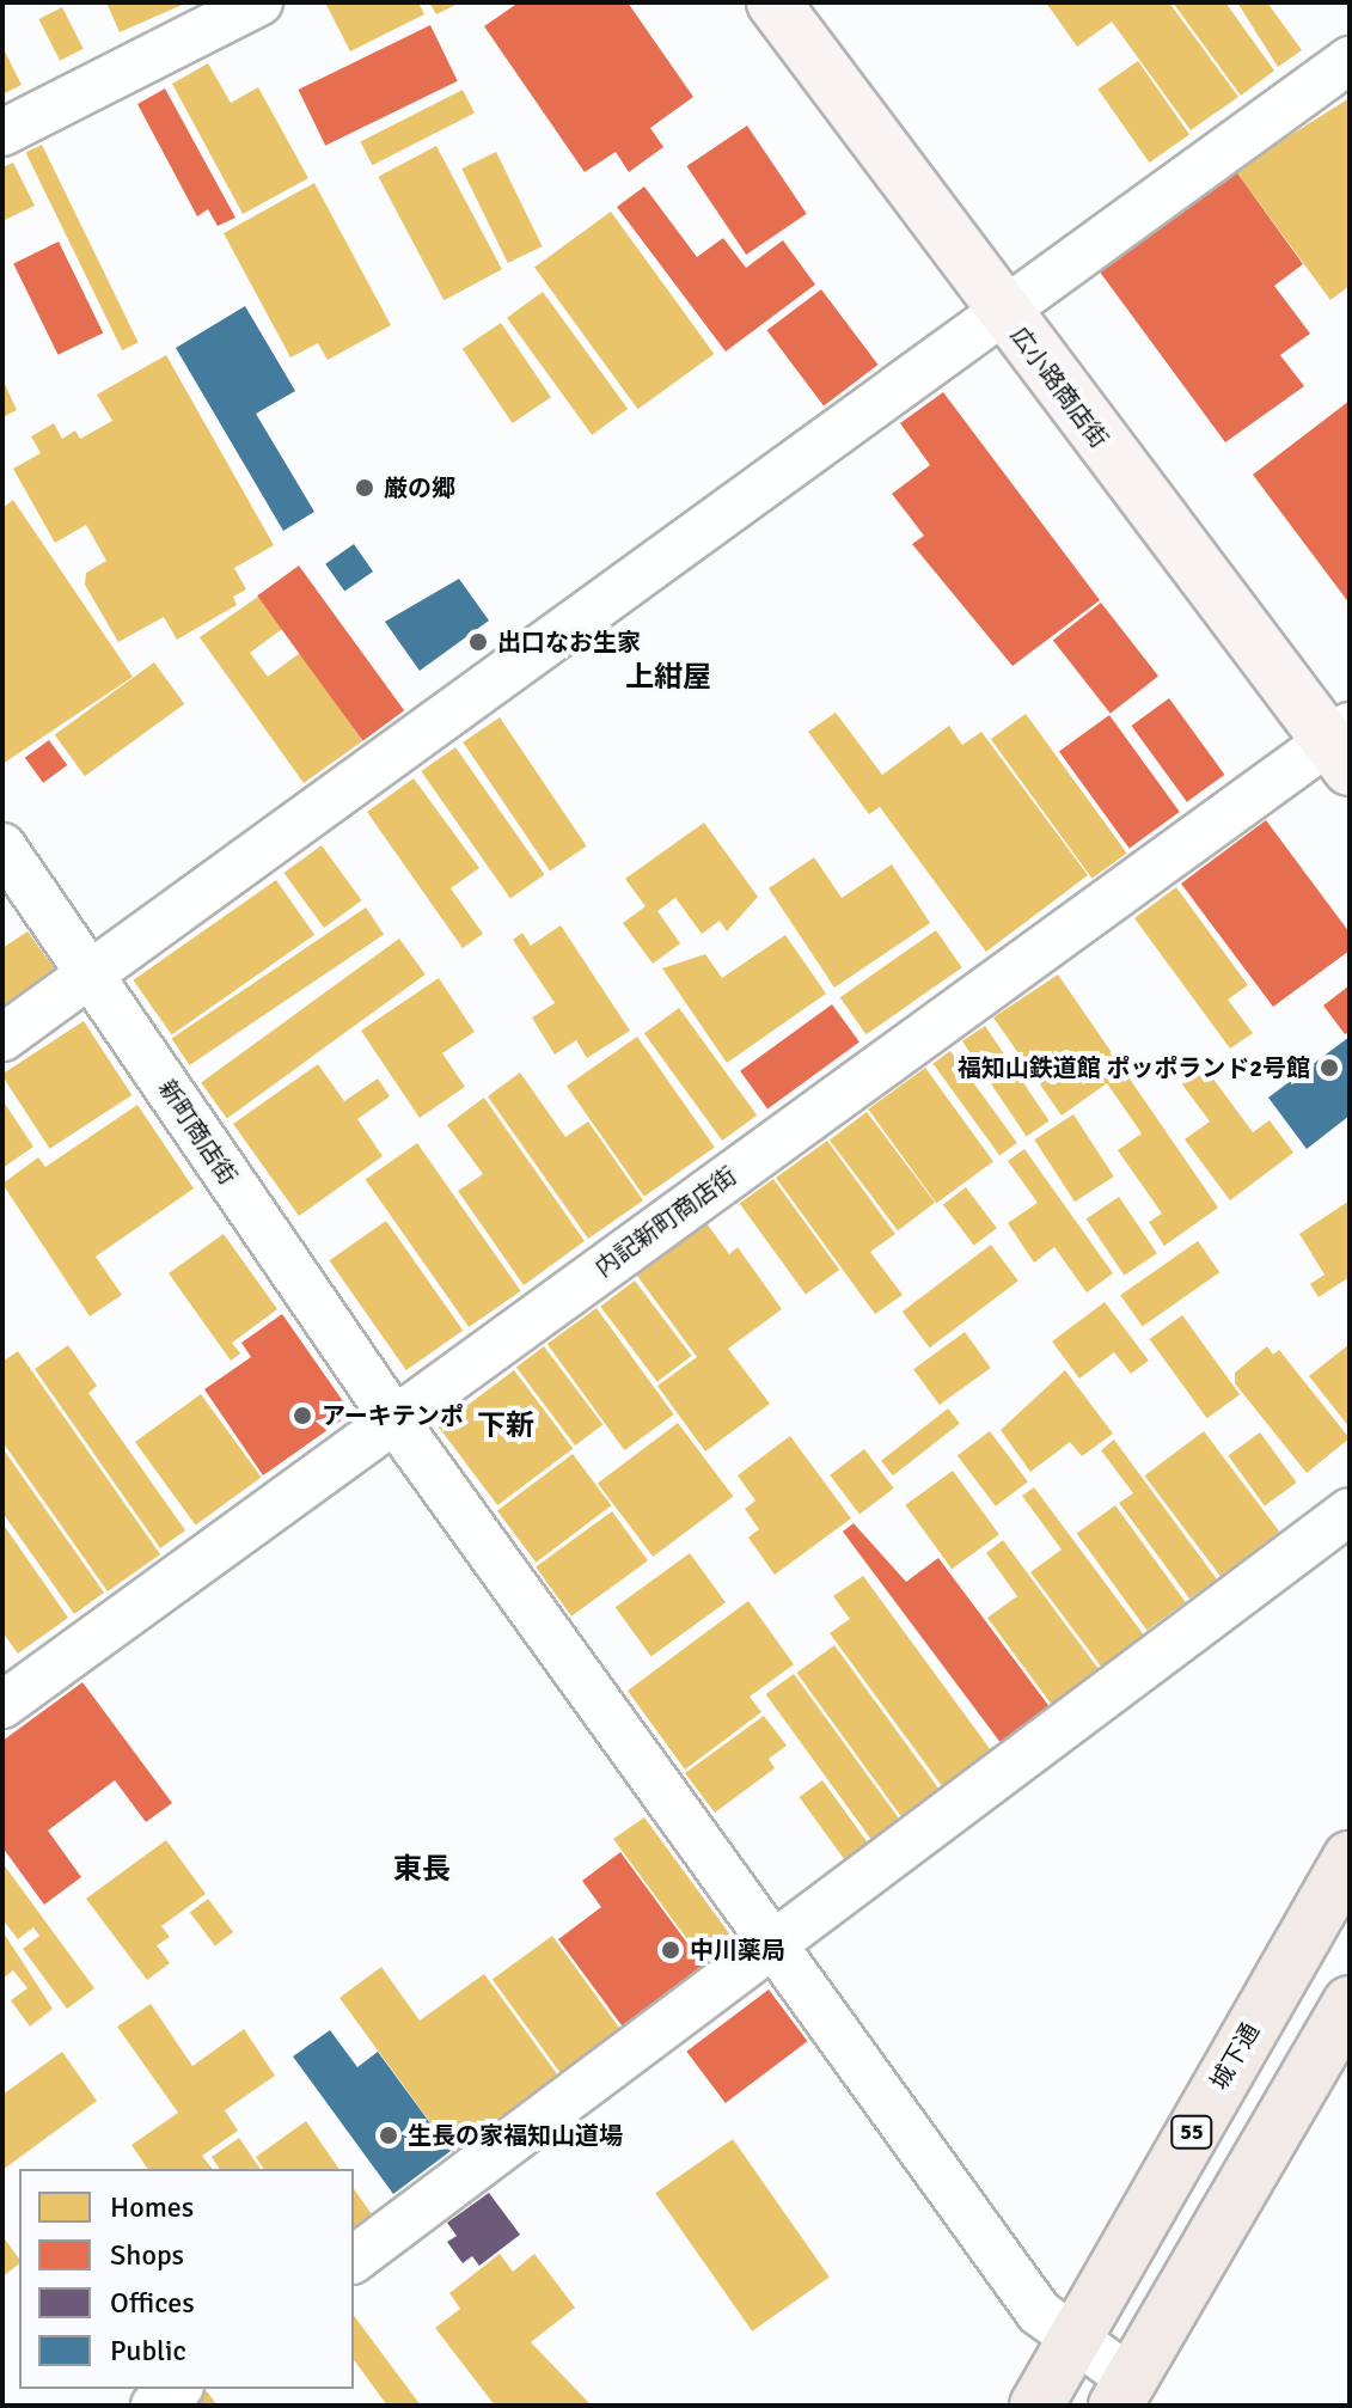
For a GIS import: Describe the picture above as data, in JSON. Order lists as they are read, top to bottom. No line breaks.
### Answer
{"streets":{"main road":["城下通","55"],"street":["広小路商店街","新町商店街","内記新町商店街"]},"crossings":[["広小路商店街","内記新町商店街"],["新町商店街","内記新町商店街"],["新町商店街","城下通"]],"districts":["上紺屋","下新","東長"],"places":["厳の郷","出口なお生家","福知山鉄道館 ポッポランド2号館","アーキテンポ","中川薬局","生長の家福知山道場"],"legend":["Homes","Shops","Offices","Public"]}
